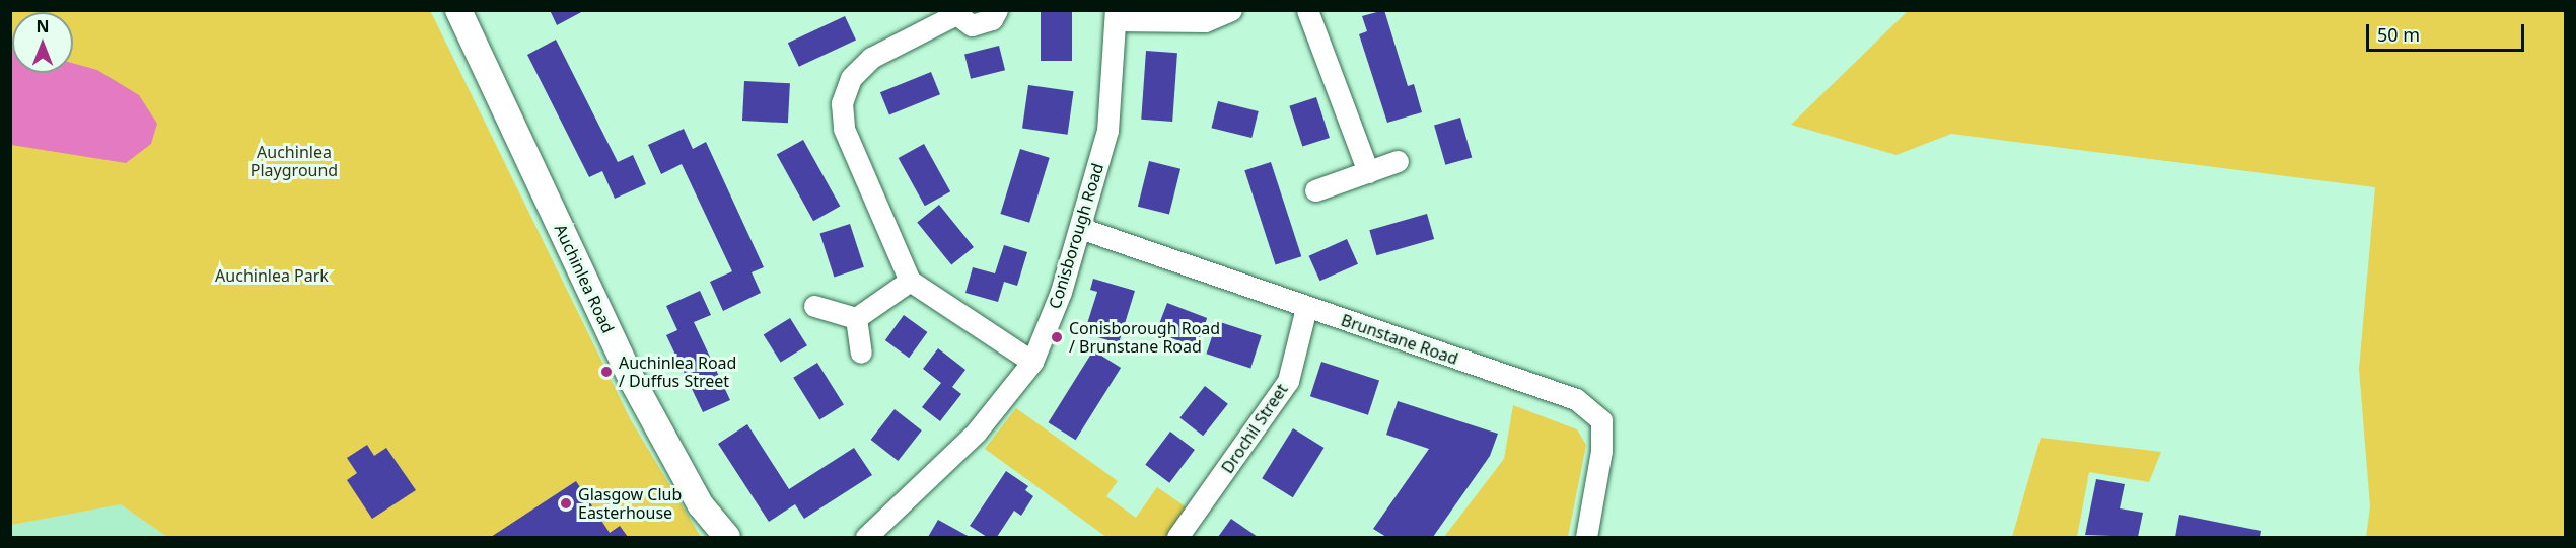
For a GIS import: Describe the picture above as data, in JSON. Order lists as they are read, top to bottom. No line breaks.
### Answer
{"streets":{"street":["Conisborough Road","Auchinlea Road","Brunstane Road","Drochil Street"]},"crossings":[["Conisborough Road","Brunstane Road"],["Brunstane Road","Drochil Street"]],"parks":["Auchinlea Playground","Auchinlea Park"],"places":["Conisborough Road / Brunstane Road","Auchinlea Road / Duffus Street","Glasgow Club Easterhouse"],"scale_bar":"50 m","north":"top"}
